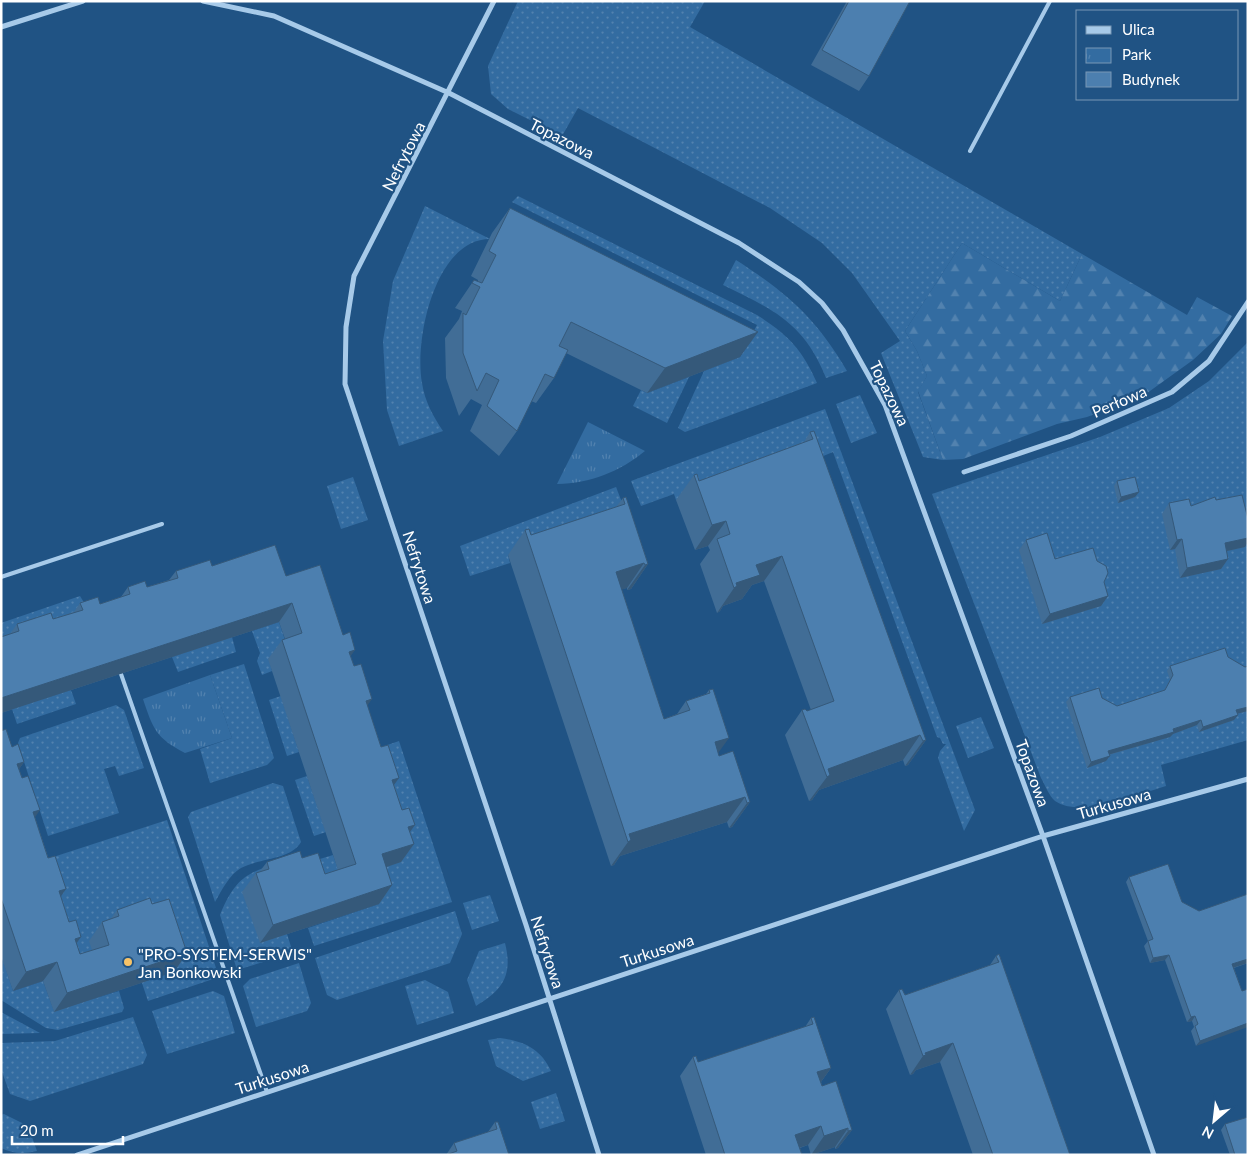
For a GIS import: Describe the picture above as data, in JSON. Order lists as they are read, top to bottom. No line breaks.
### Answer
{"streets":{"street":["Topazowa","Nefrytowa","Perłowa","Turkusowa"]},"crossings":[["Topazowa","Nefrytowa"],["Topazowa","Turkusowa"],["Nefrytowa","Turkusowa"]],"places":["\"PRO-SYSTEM-SERWIS\" Jan Bonkowski"],"legend":["Ulica","Park","Budynek"],"scale_bar":"20 m","north":"bottom left"}
